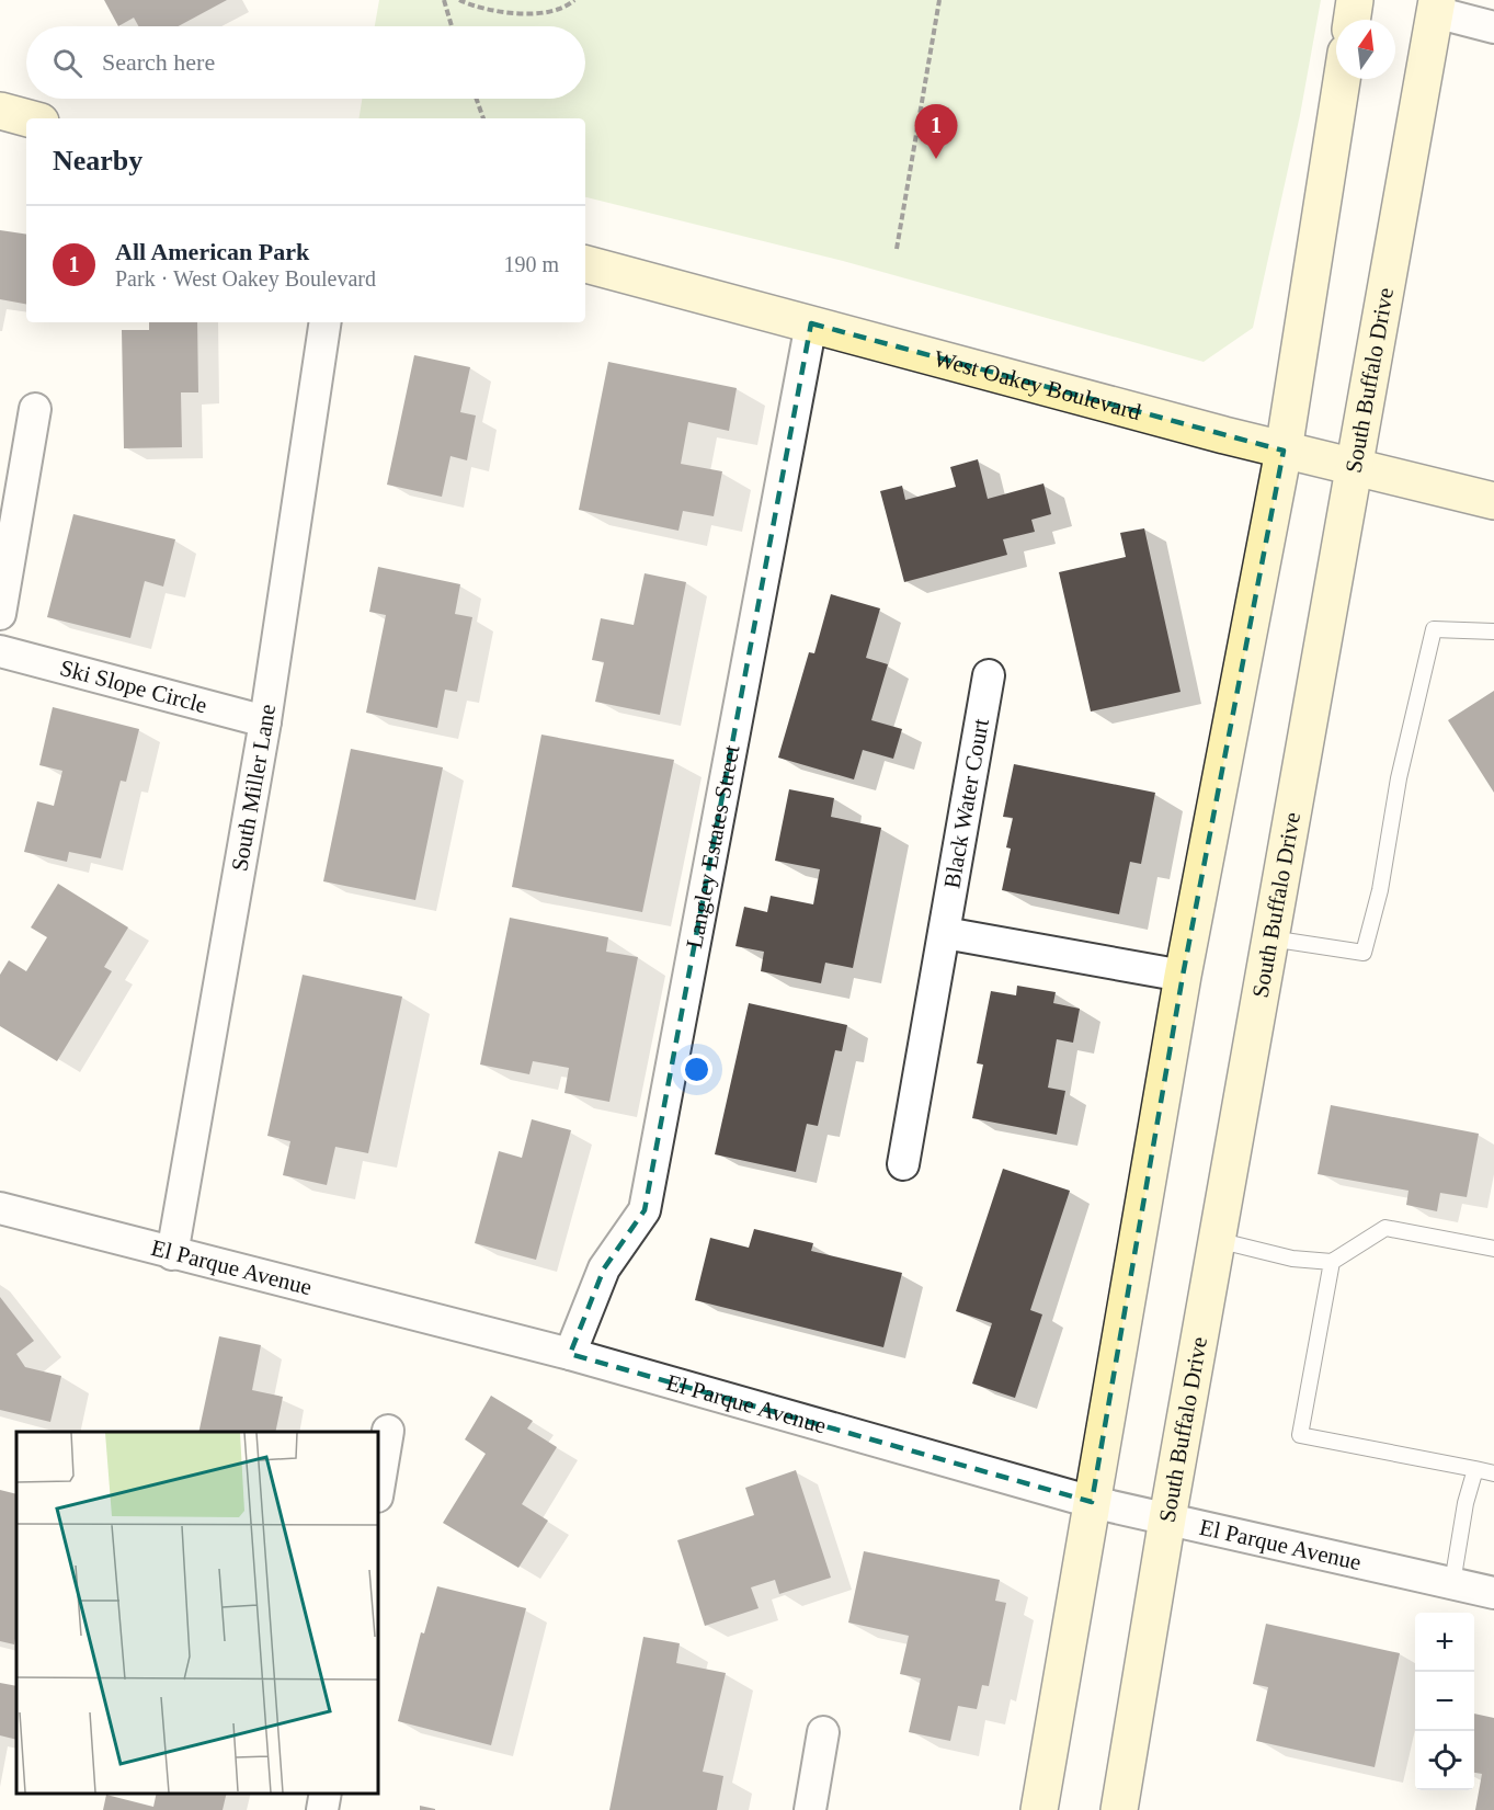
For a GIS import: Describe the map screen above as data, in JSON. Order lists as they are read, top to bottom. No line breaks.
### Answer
{"streets":{"main road":["South Buffalo Drive","West Oakey Boulevard"],"street":["Ski Slope Circle","South Miller Lane","Black Water Court","Langley Estates Street","El Parque Avenue"]},"crossings":[["South Buffalo Drive","West Oakey Boulevard"],["South Buffalo Drive","El Parque Avenue"],["West Oakey Boulevard","Langley Estates Street"],["Ski Slope Circle","South Miller Lane"],["South Miller Lane","El Parque Avenue"],["Langley Estates Street","El Parque Avenue"]],"north":"top","page":{"search":"Search here","pins":"1","heading":"Nearby","list":[{"mark":"1","name":"All American Park","note":"Park · West Oakey Boulevard","value":"190 m"}],"map_buttons":["+","−"]}}
